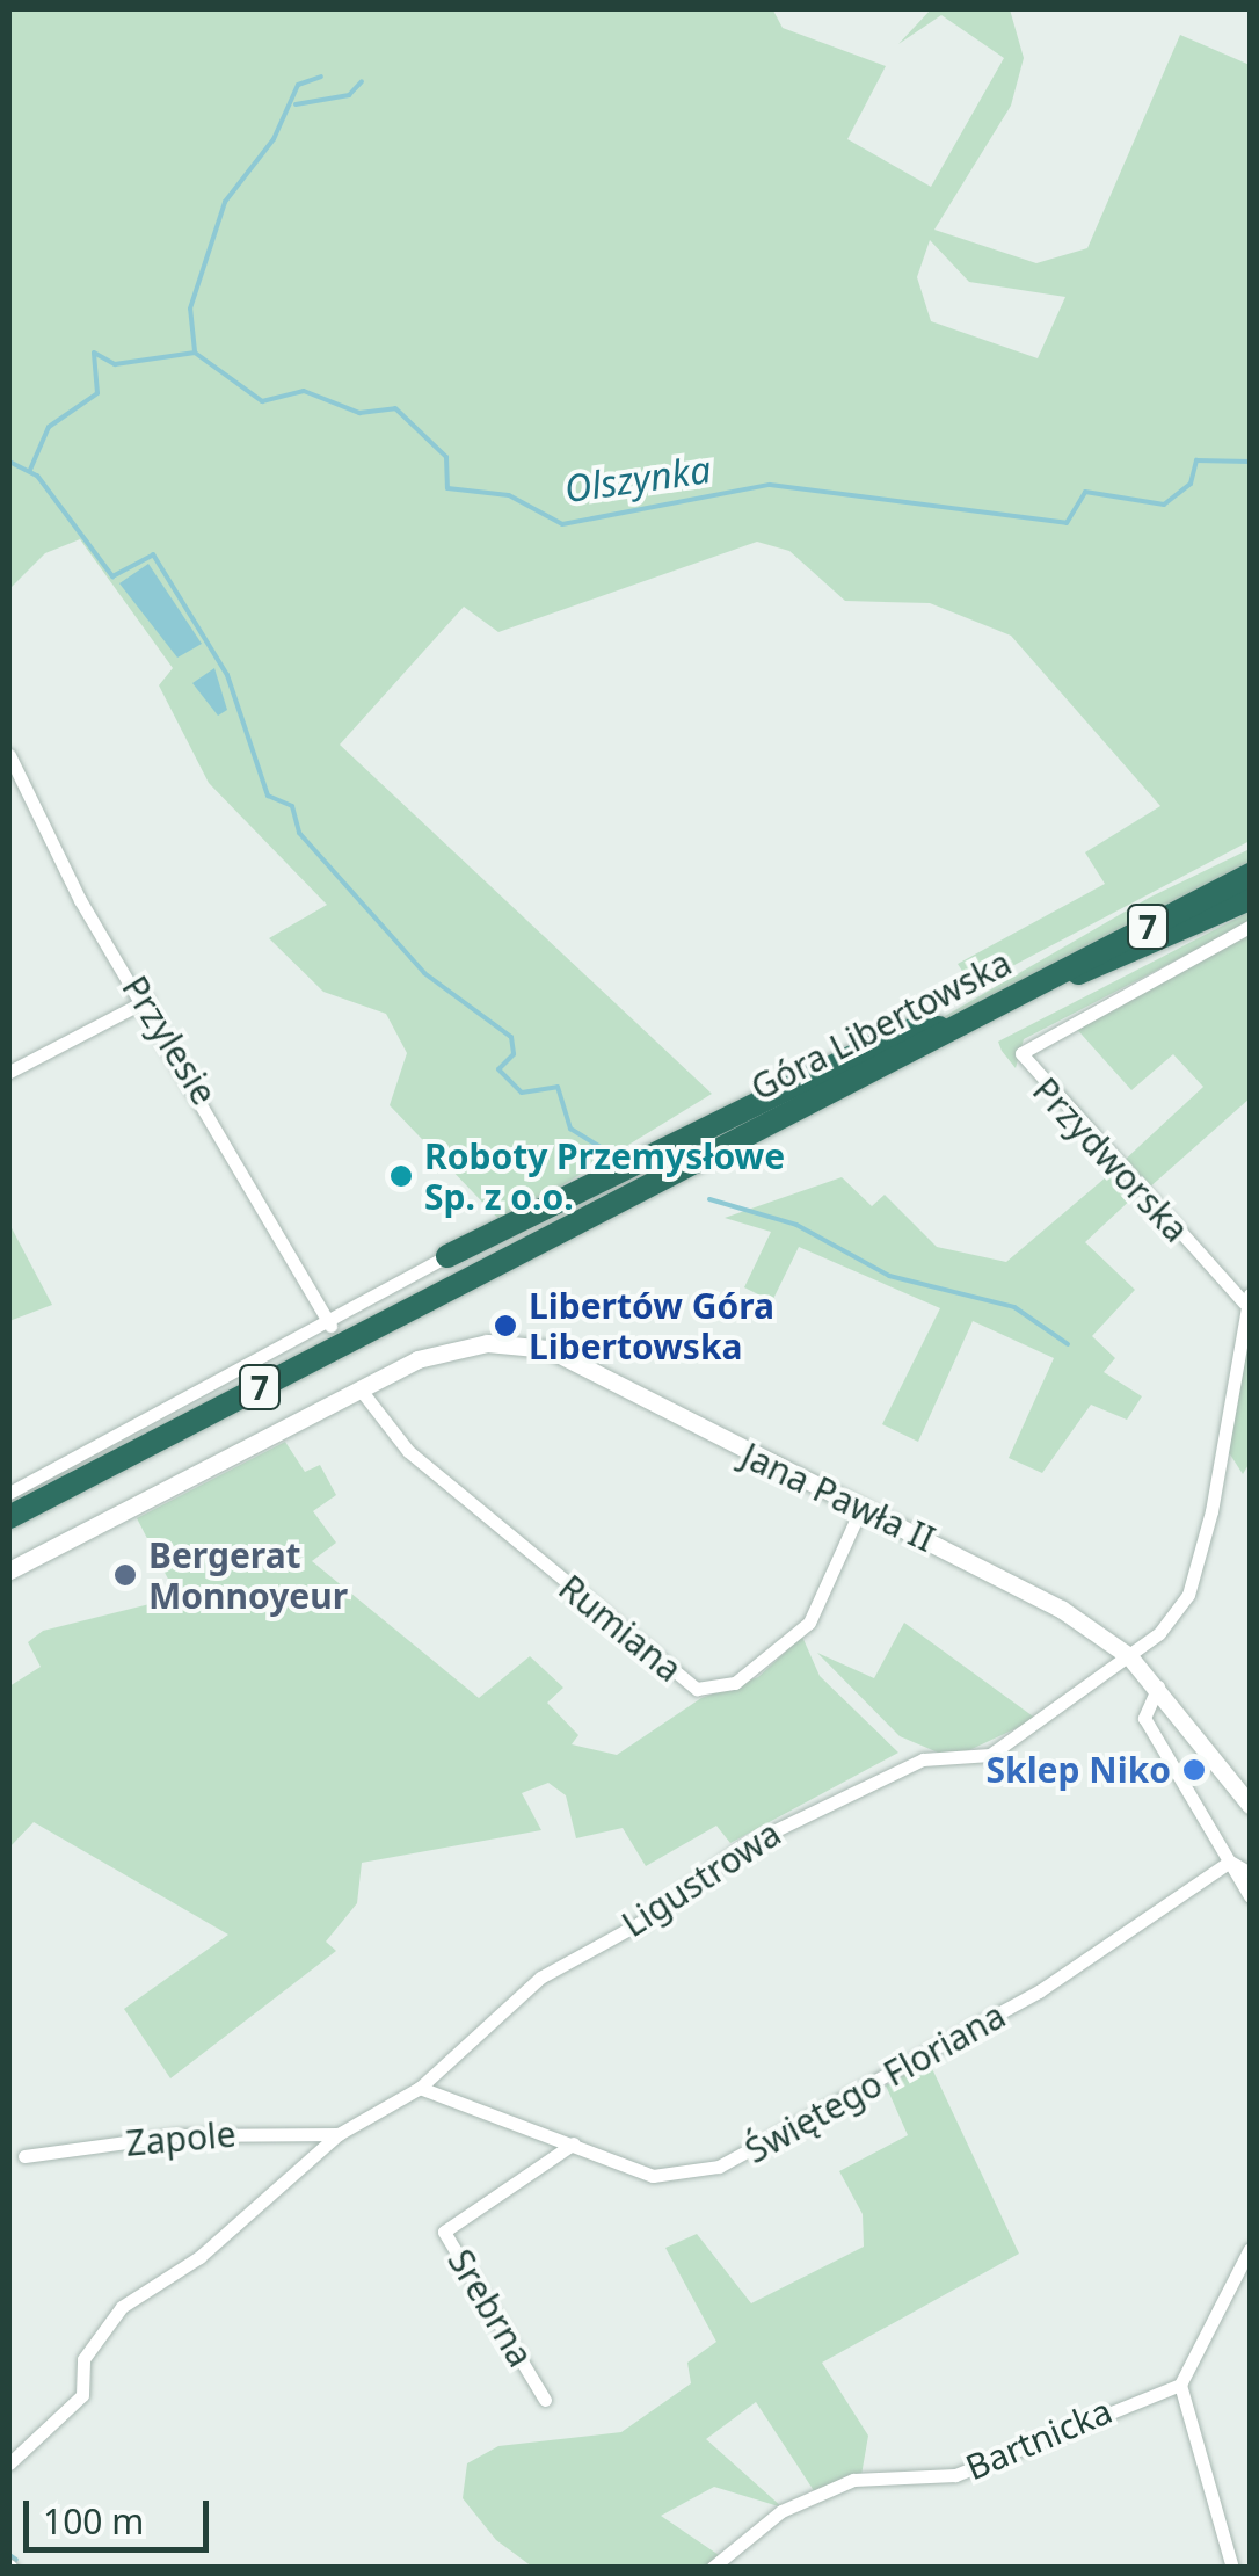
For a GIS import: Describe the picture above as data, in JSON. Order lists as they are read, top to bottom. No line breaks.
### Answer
{"streets":{"highway":["7","Góra Libertowska"],"street":["Przylesie","Przydworska","Jana Pawła II","Rumiana","Ligustrowa","Świętego Floriana","Zapole","Srebrna","Bartnicka"]},"crossings":[["7","Góra Libertowska"],["Przydworska","Jana Pawła II"],["Przydworska","Ligustrowa"],["Jana Pawła II","Rumiana"],["Jana Pawła II","Ligustrowa"],["Ligustrowa","Świętego Floriana"],["Świętego Floriana","Srebrna"]],"water":["Olszynka"],"places":["Roboty Przemysłowe Sp. z o.o.","Libertów Góra Libertowska","Bergerat Monnoyeur","Sklep Niko"],"scale_bar":"100 m"}
